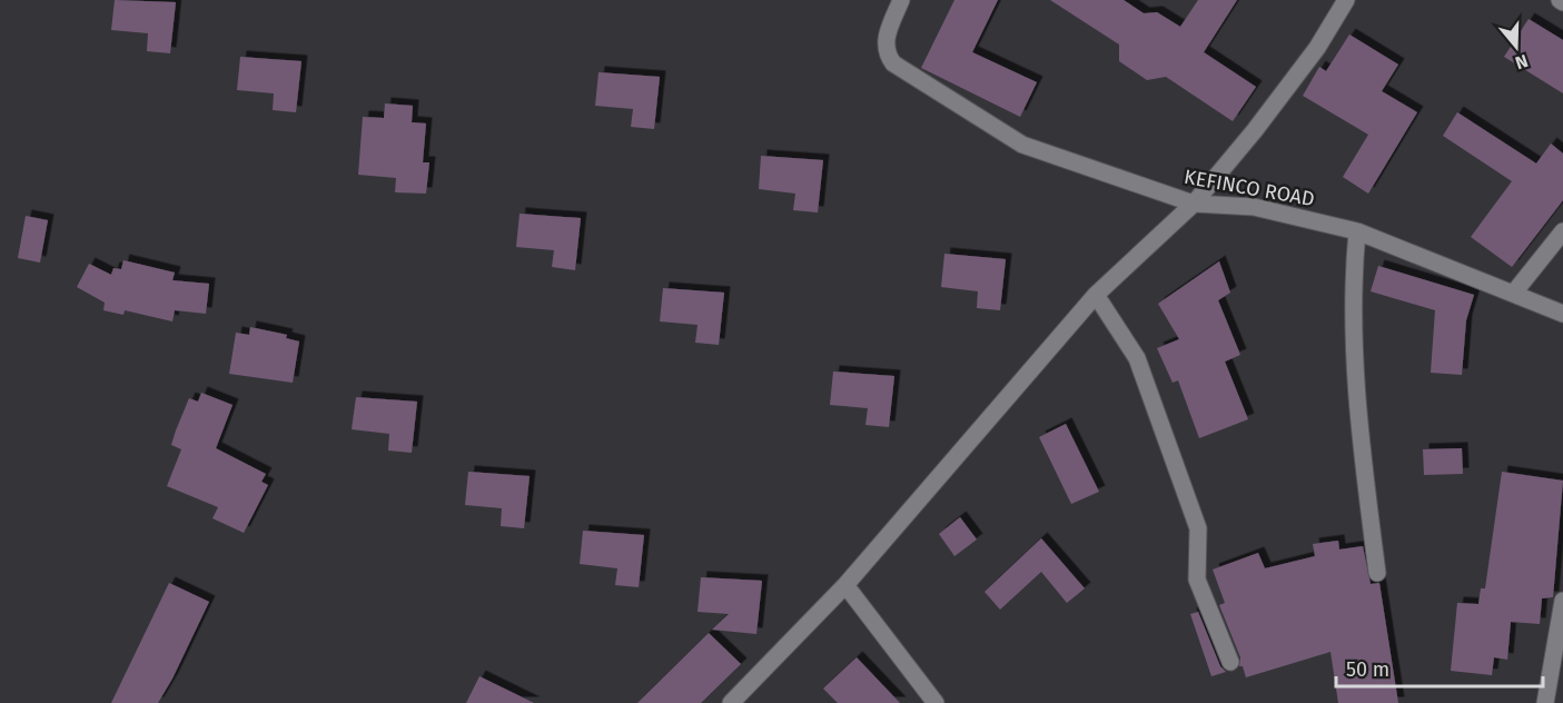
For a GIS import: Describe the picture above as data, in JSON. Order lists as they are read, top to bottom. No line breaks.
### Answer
{"streets":{"street":["KEFINCO ROAD"]},"scale_bar":"50 m","north":"bottom"}
